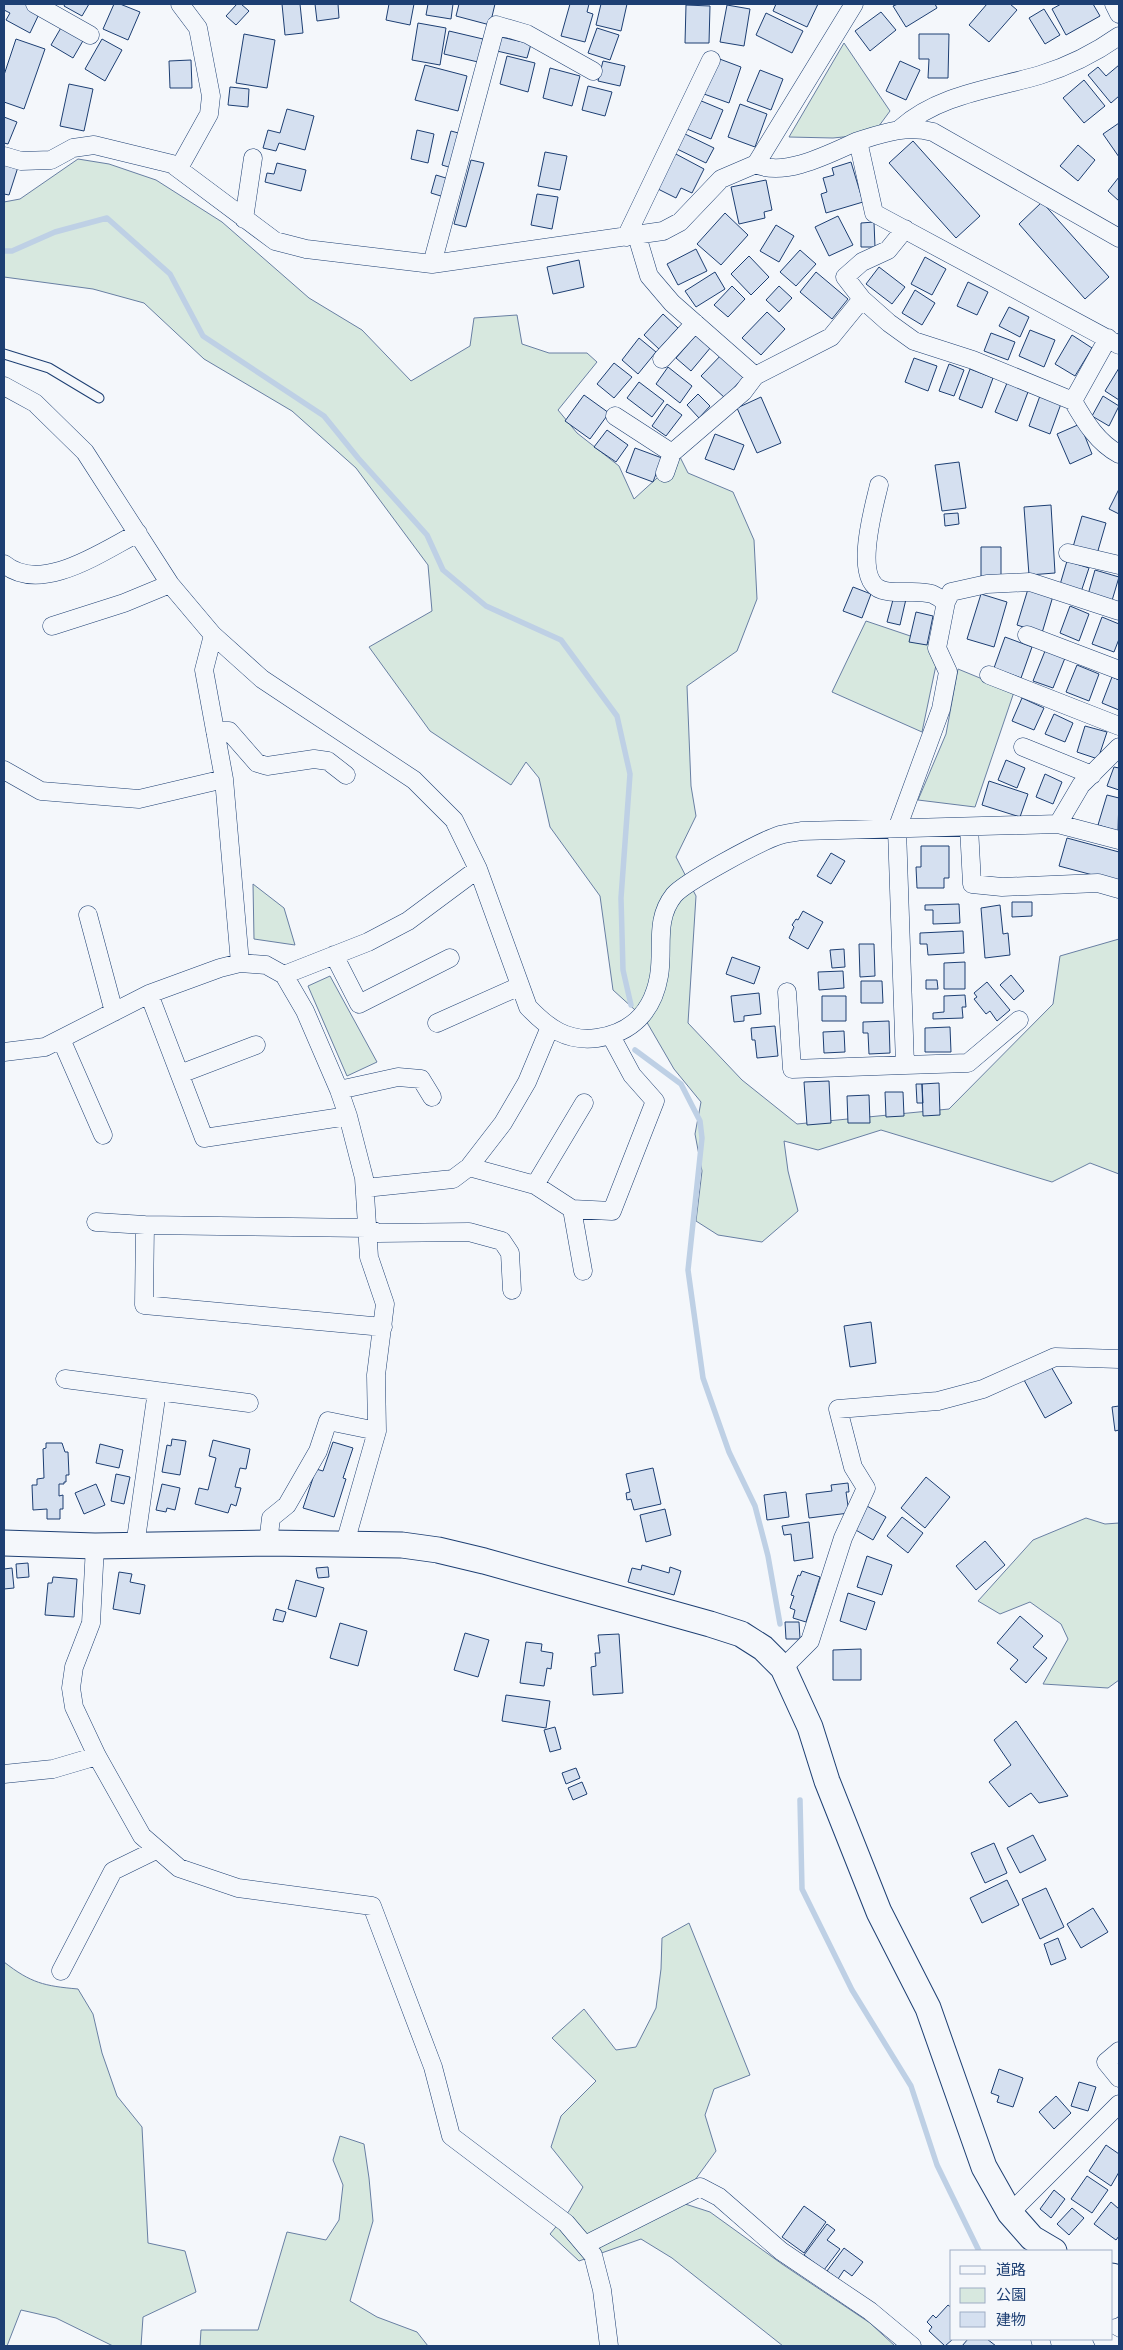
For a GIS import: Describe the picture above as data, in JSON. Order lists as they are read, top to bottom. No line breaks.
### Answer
{"legend":["道路","公園","建物"]}
